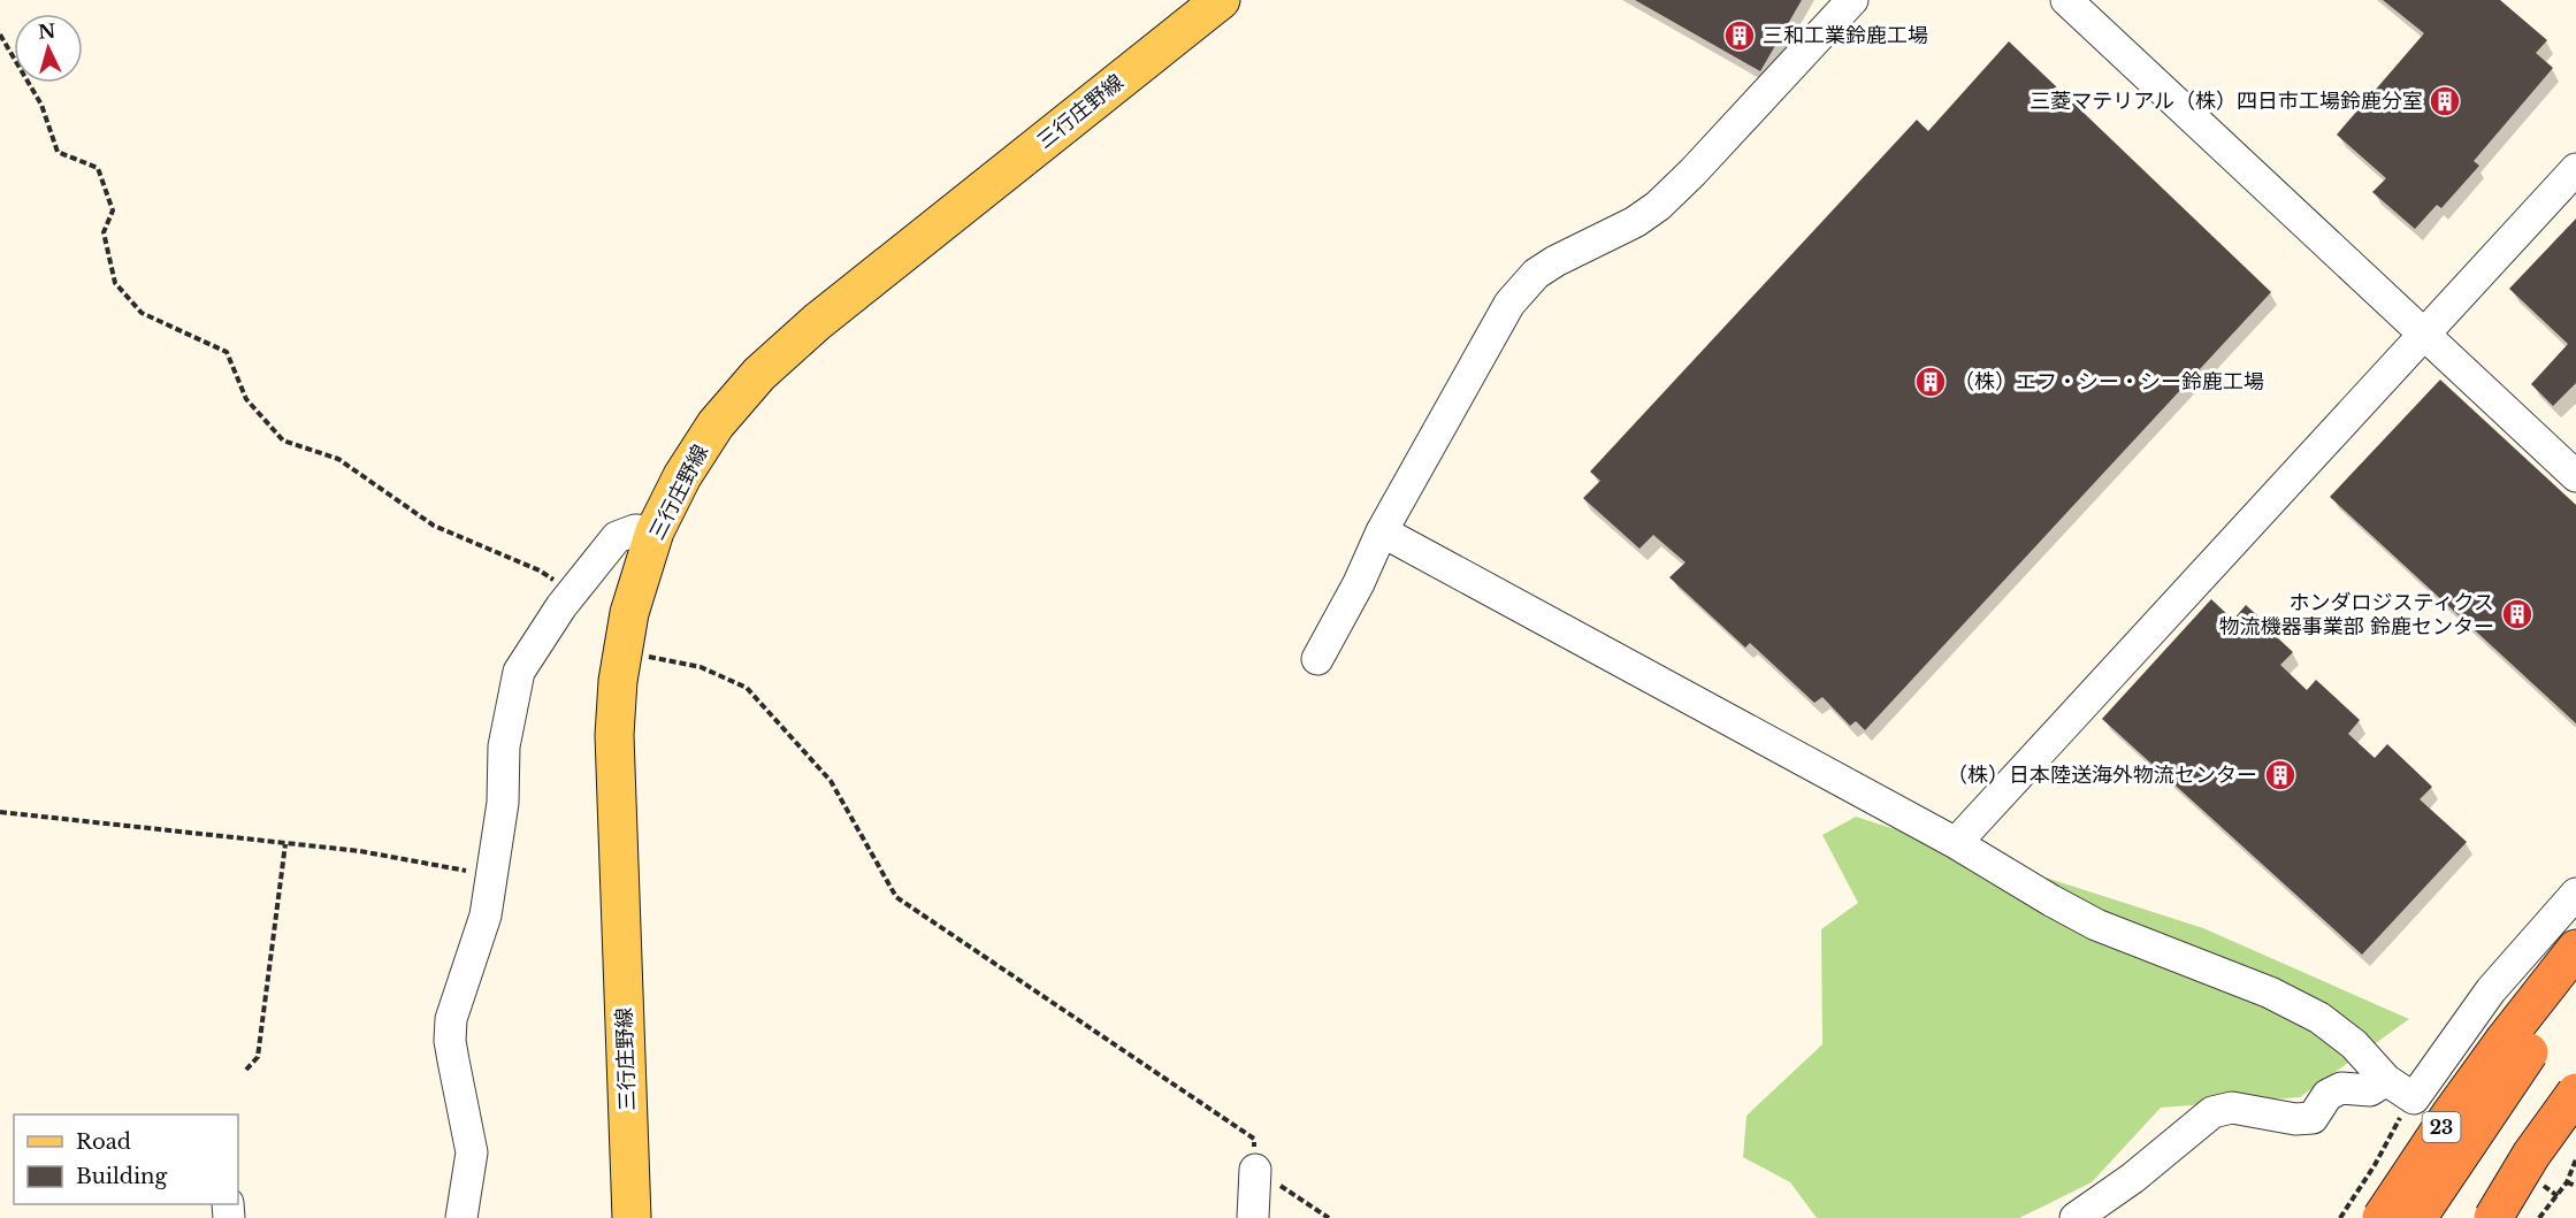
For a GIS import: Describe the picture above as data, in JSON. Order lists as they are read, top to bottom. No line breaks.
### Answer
{"streets":{"highway":["23"],"main road":["三行庄野線"]},"places":{"building":["三和工業鈴鹿工場","三菱マテリアル（株）四日市工場鈴鹿分室","（株）エフ・シー・シー鈴鹿工場","ホンダロジスティクス 物流機器事業部 鈴鹿センター","（株）日本陸送海外物流センター"]},"legend":["Road","Building"],"north":"top"}
